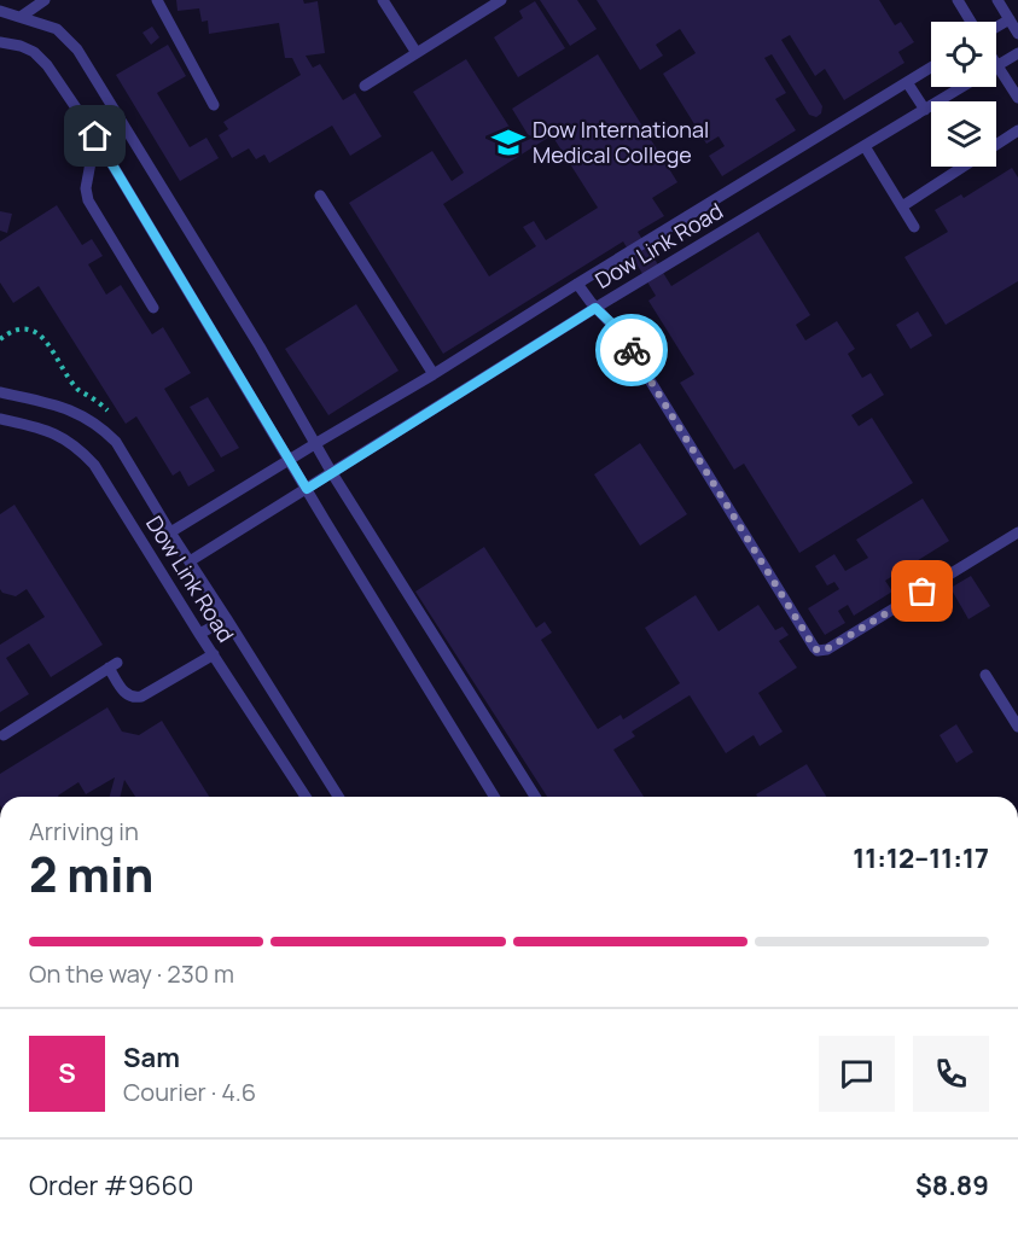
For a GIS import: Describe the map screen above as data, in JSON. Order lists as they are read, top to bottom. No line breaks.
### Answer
{"streets":{"lane":["Dow Link Road"]},"places":{"school or university":["Dow International Medical College"]},"page":{"heading":["2 min","Arriving in","11:12–11:17"],"panel":["Sam","Courier · 4.6","Order #9660","$8.89"],"bar":"On the way · 230 m","round":"S"}}
